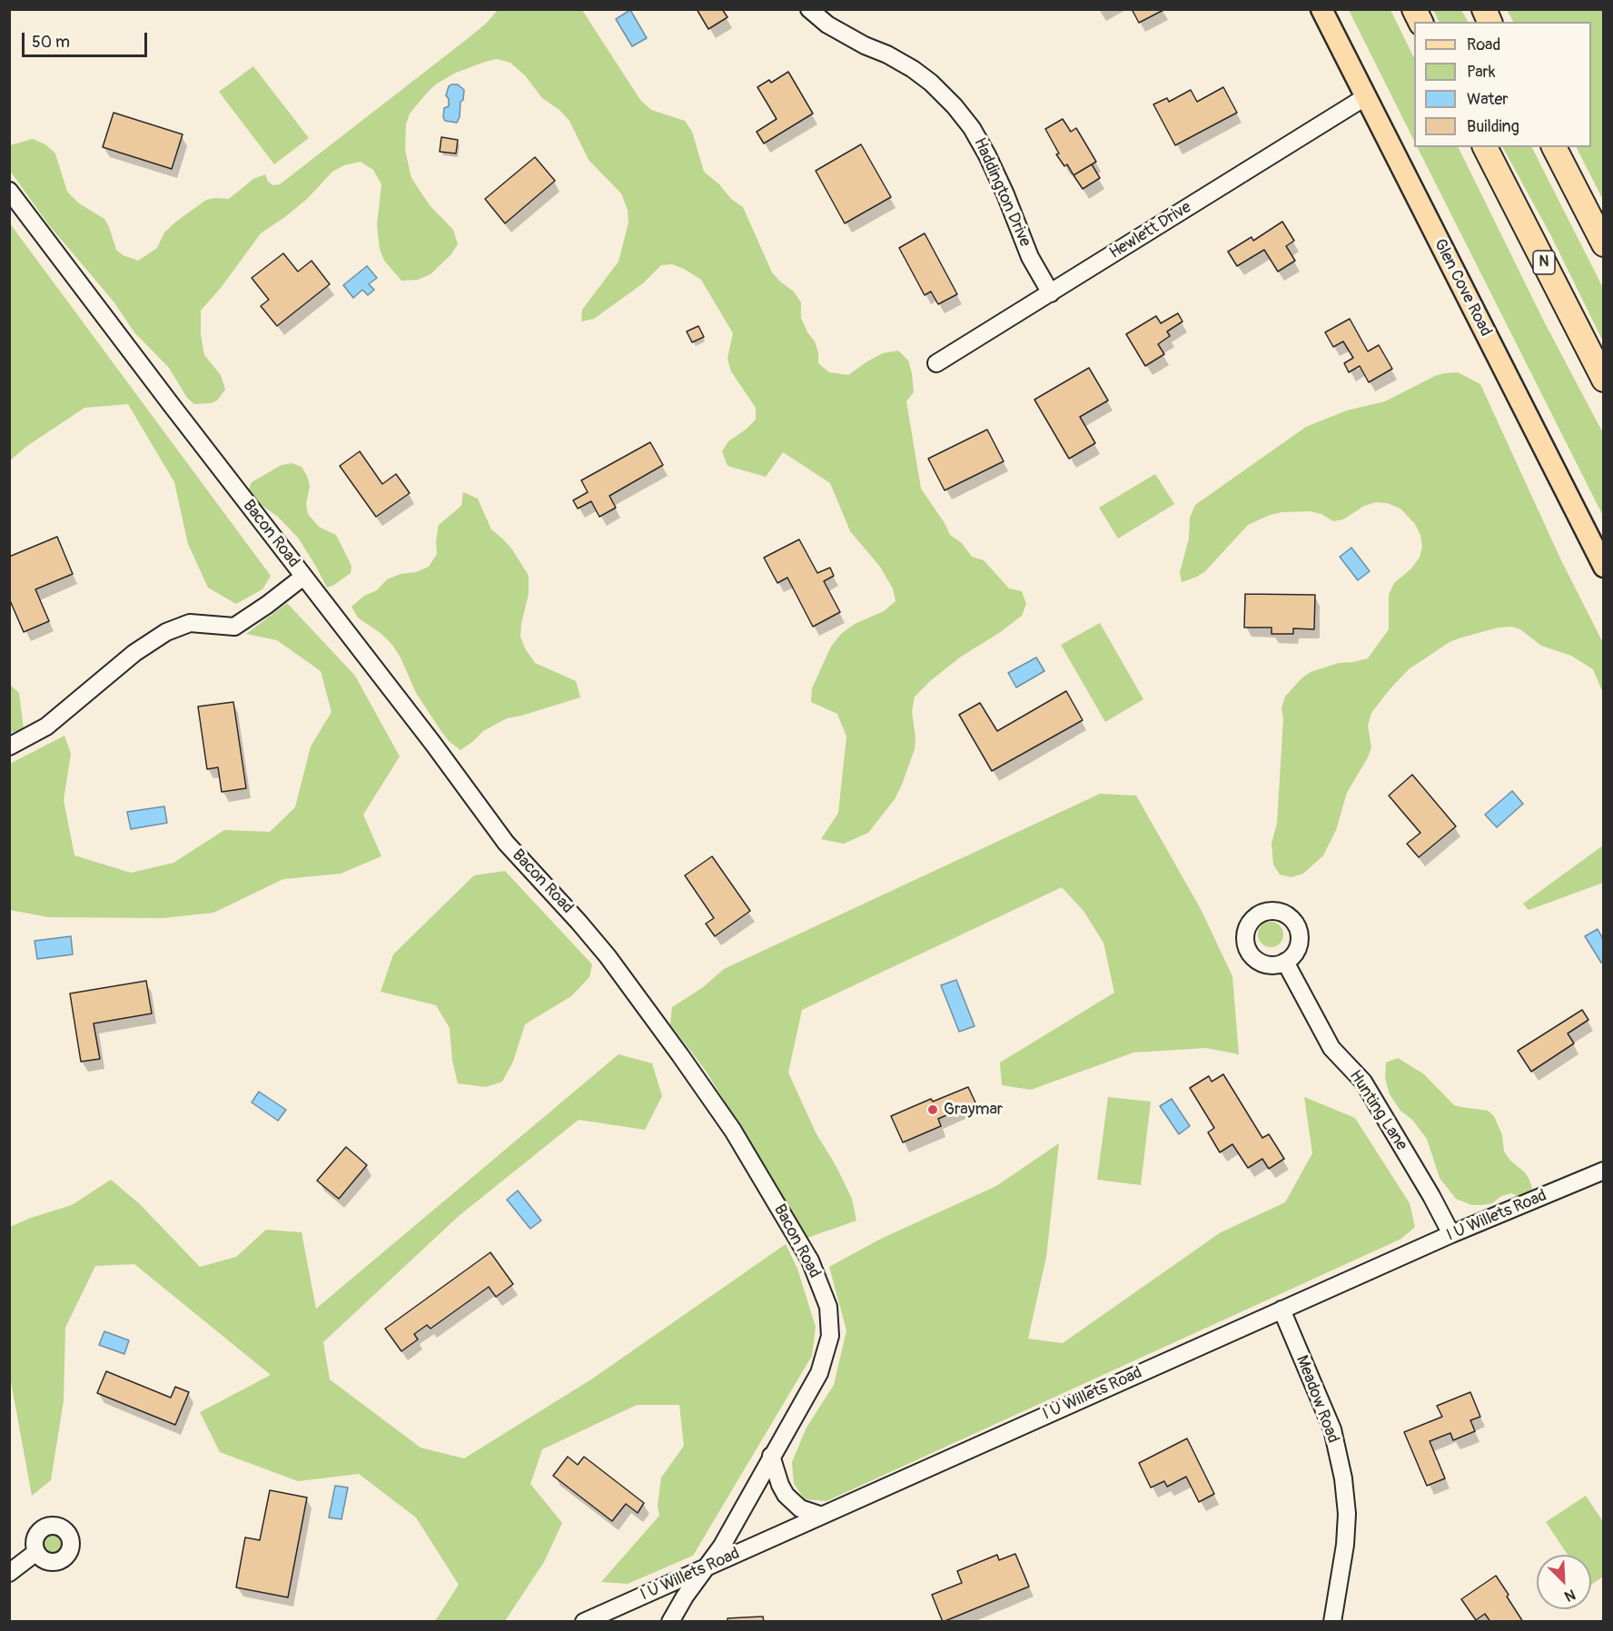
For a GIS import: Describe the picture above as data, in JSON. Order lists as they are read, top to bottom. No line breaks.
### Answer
{"streets":{"highway":["N"],"main road":["Glen Cove Road"],"street":["Haddington Drive","Hewlett Drive","Bacon Road","Hunting Lane","I U Willets Road","Meadow Road"]},"crossings":[["Haddington Drive","Hewlett Drive"],["Hewlett Drive","Glen Cove Road"],["Bacon Road","I U Willets Road"],["Hunting Lane","I U Willets Road"],["I U Willets Road","Meadow Road"]],"places":["Graymar"],"legend":["Road","Park","Water","Building"],"scale_bar":"50 m","north":"bottom right"}
